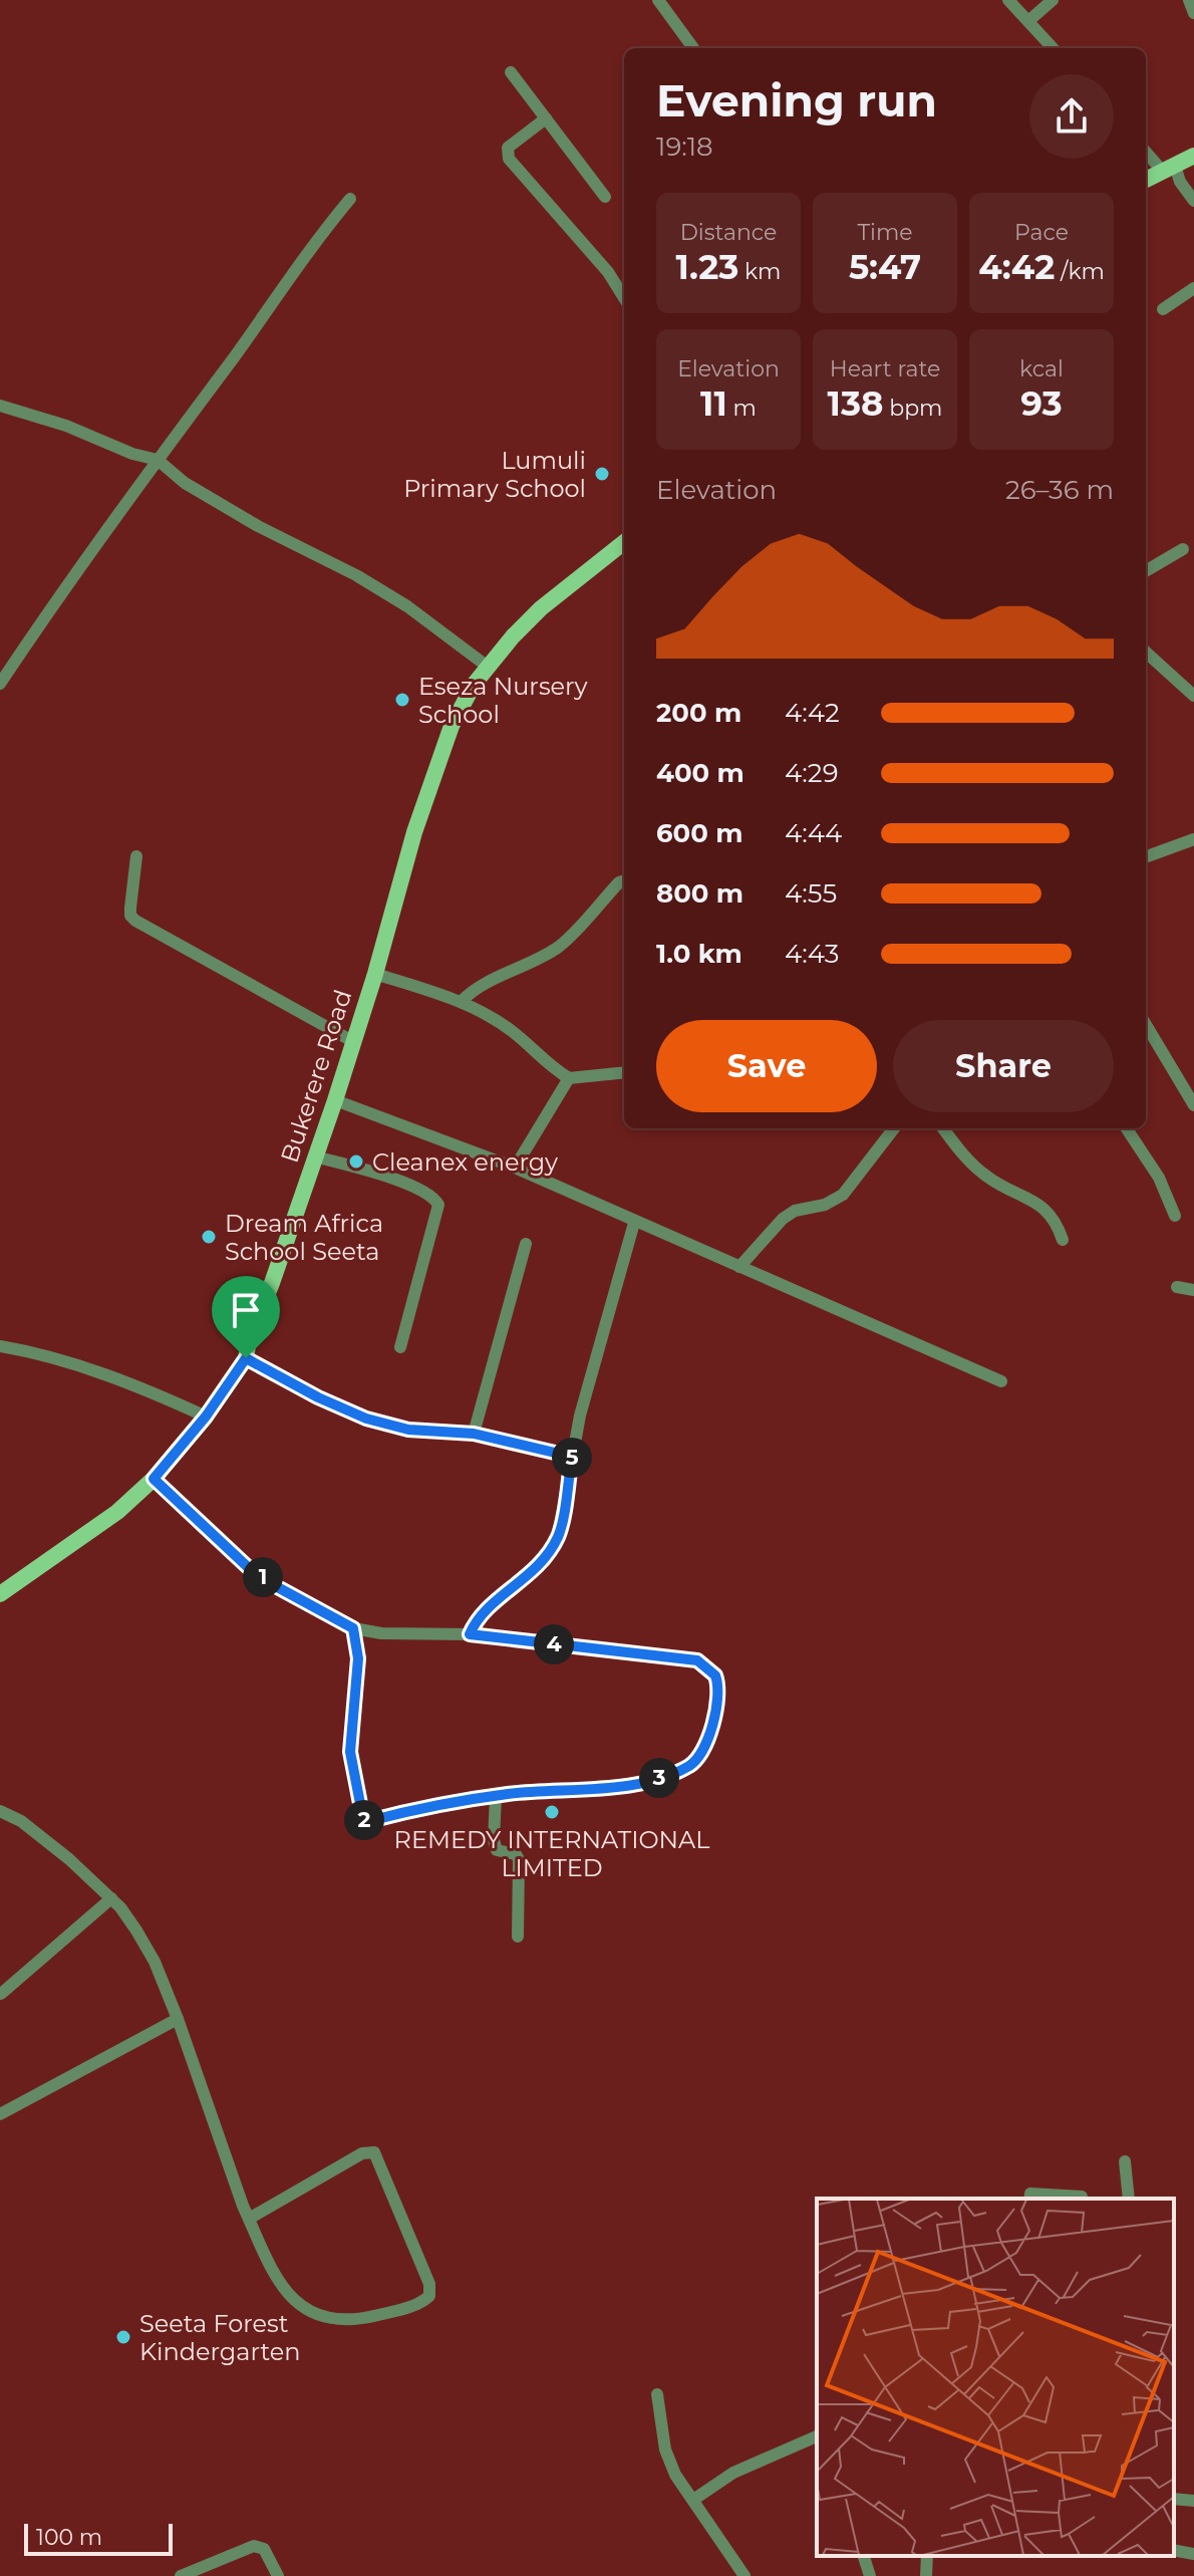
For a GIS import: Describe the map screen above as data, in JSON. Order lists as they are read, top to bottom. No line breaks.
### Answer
{"streets":{"main road":["Bukerere Road"]},"places":["Lumuli Primary School","Eseza Nursery School","Cleanex energy","Dream Africa School Seeta","REMEDY INTERNATIONAL LIMITED","Seeta Forest Kindergarten"],"scale_bar":"100 m","page":{"heading":["Evening run","19:18"],"stats":[["Distance","1.23 km"],["Time","5:47"],["Pace","4:42 /km"],["Elevation","11 m"],["Heart rate","138 bpm"],["kcal","93"]],"chart":["Elevation","26–36 m"],"list":[{"name":"200 m","note":"4:42"},{"name":"400 m","note":"4:29"},{"name":"600 m","note":"4:44"},{"name":"800 m","note":"4:55"},{"name":"1.0 km","note":"4:43"}],"buttons":["Save","Share"],"pins":["5","1","4","3","2"],"scale":"100 m"}}
